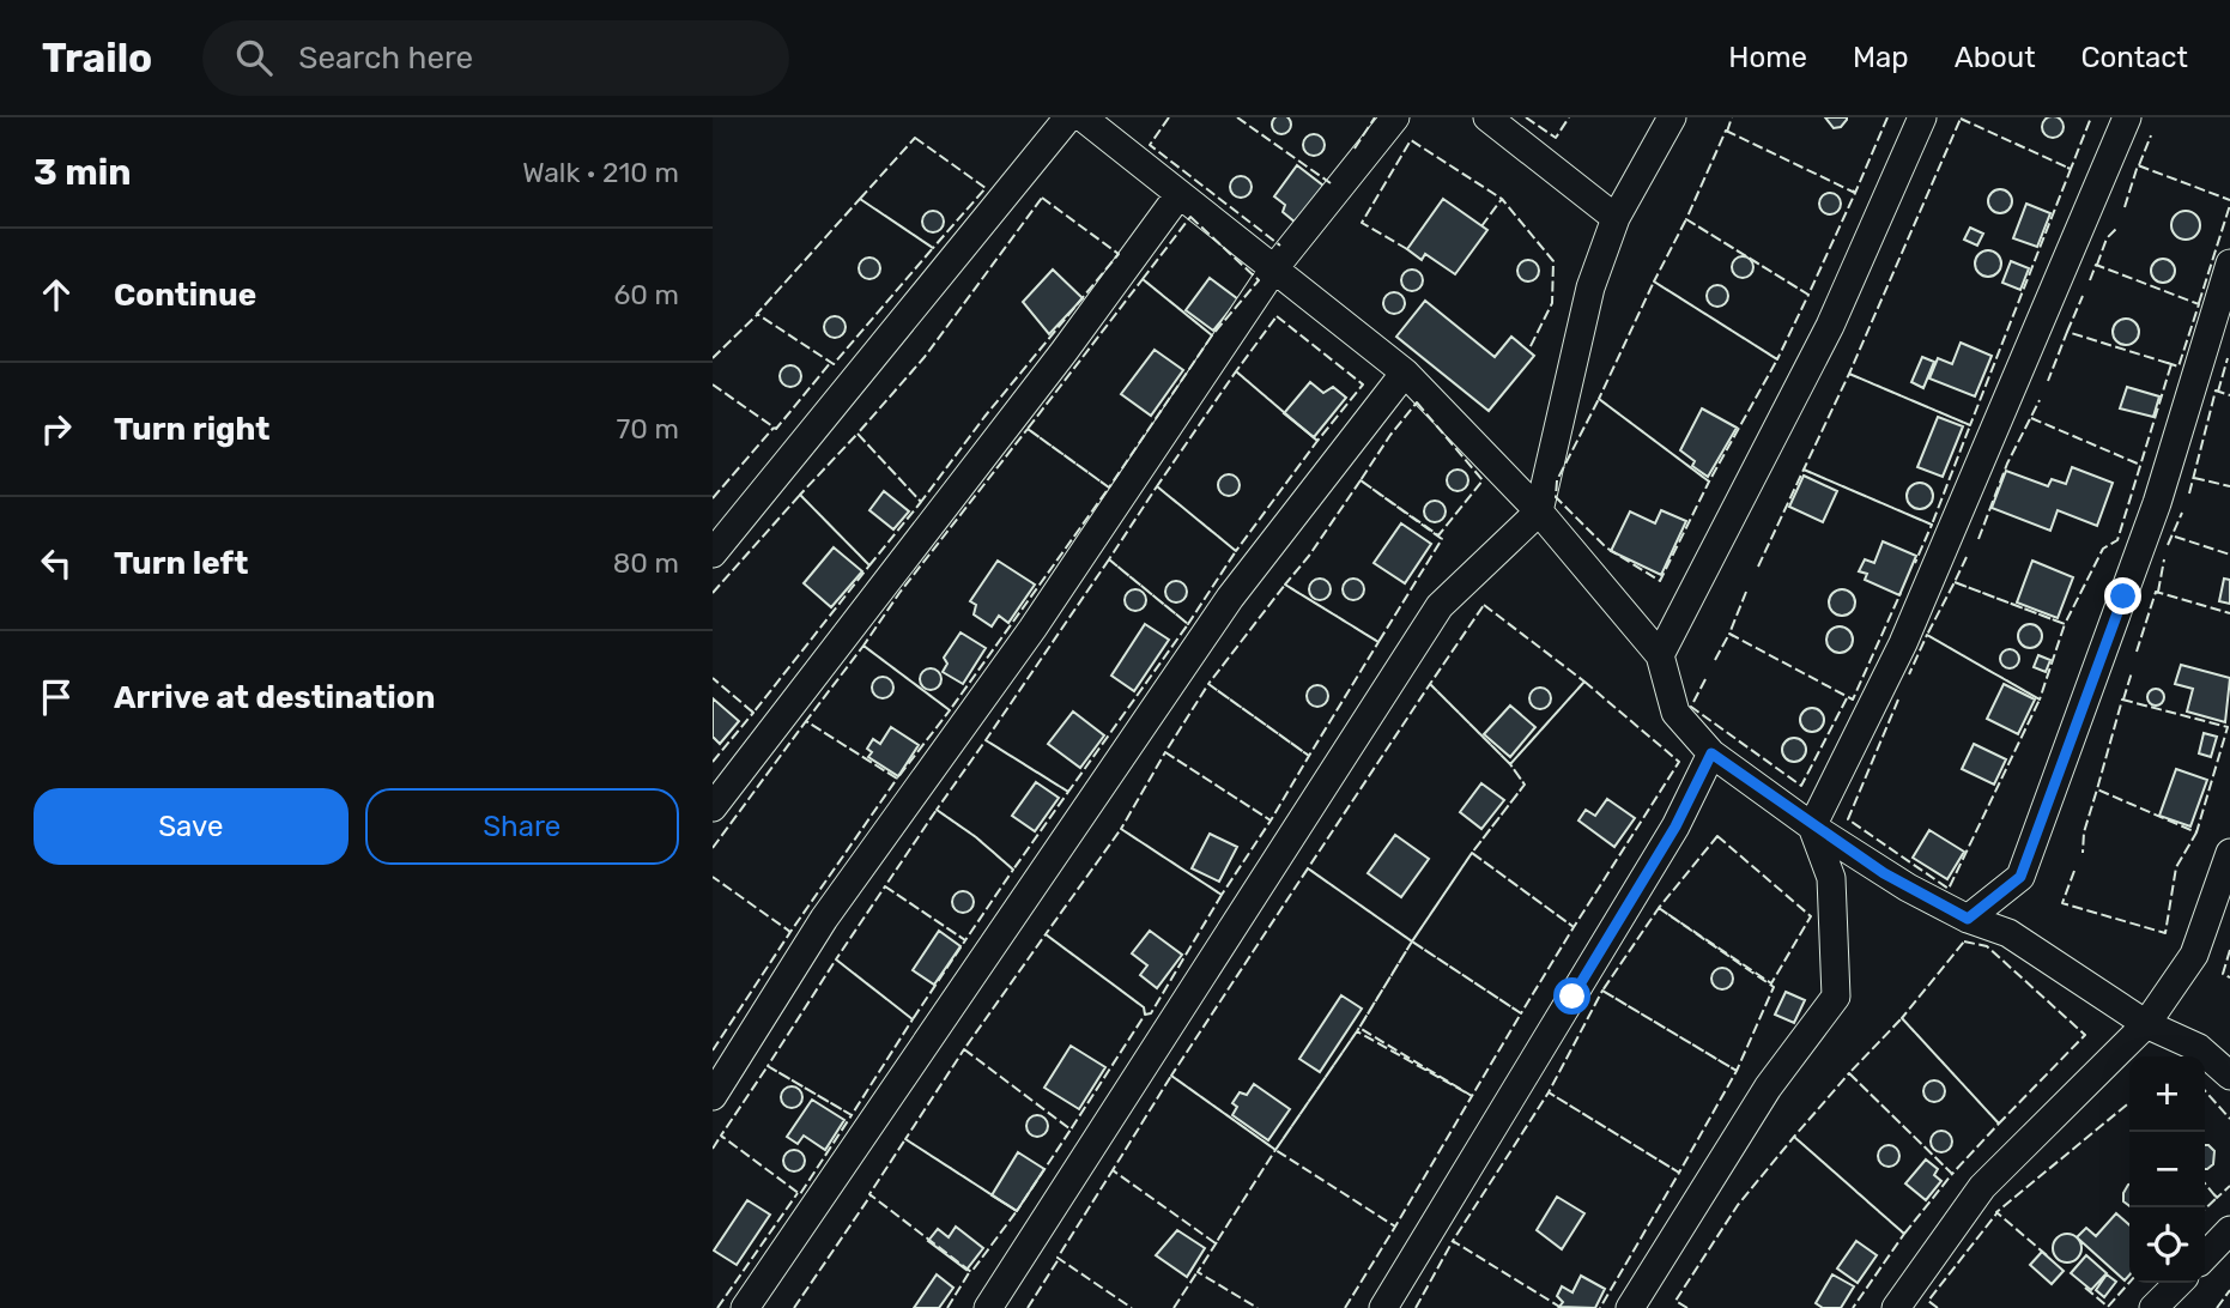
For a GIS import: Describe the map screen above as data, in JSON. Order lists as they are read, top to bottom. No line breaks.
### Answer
{"page":{"header":"Trailo","search":"Search here","nav":["Home","Map","About","Contact"],"heading":["3 min","Walk · 210 m"],"list":[["Continue","60 m"],["Turn right","70 m"],["Turn left","80 m"],"Arrive at destination"],"buttons":["Save","Share"],"map_buttons":["+","−"]}}
